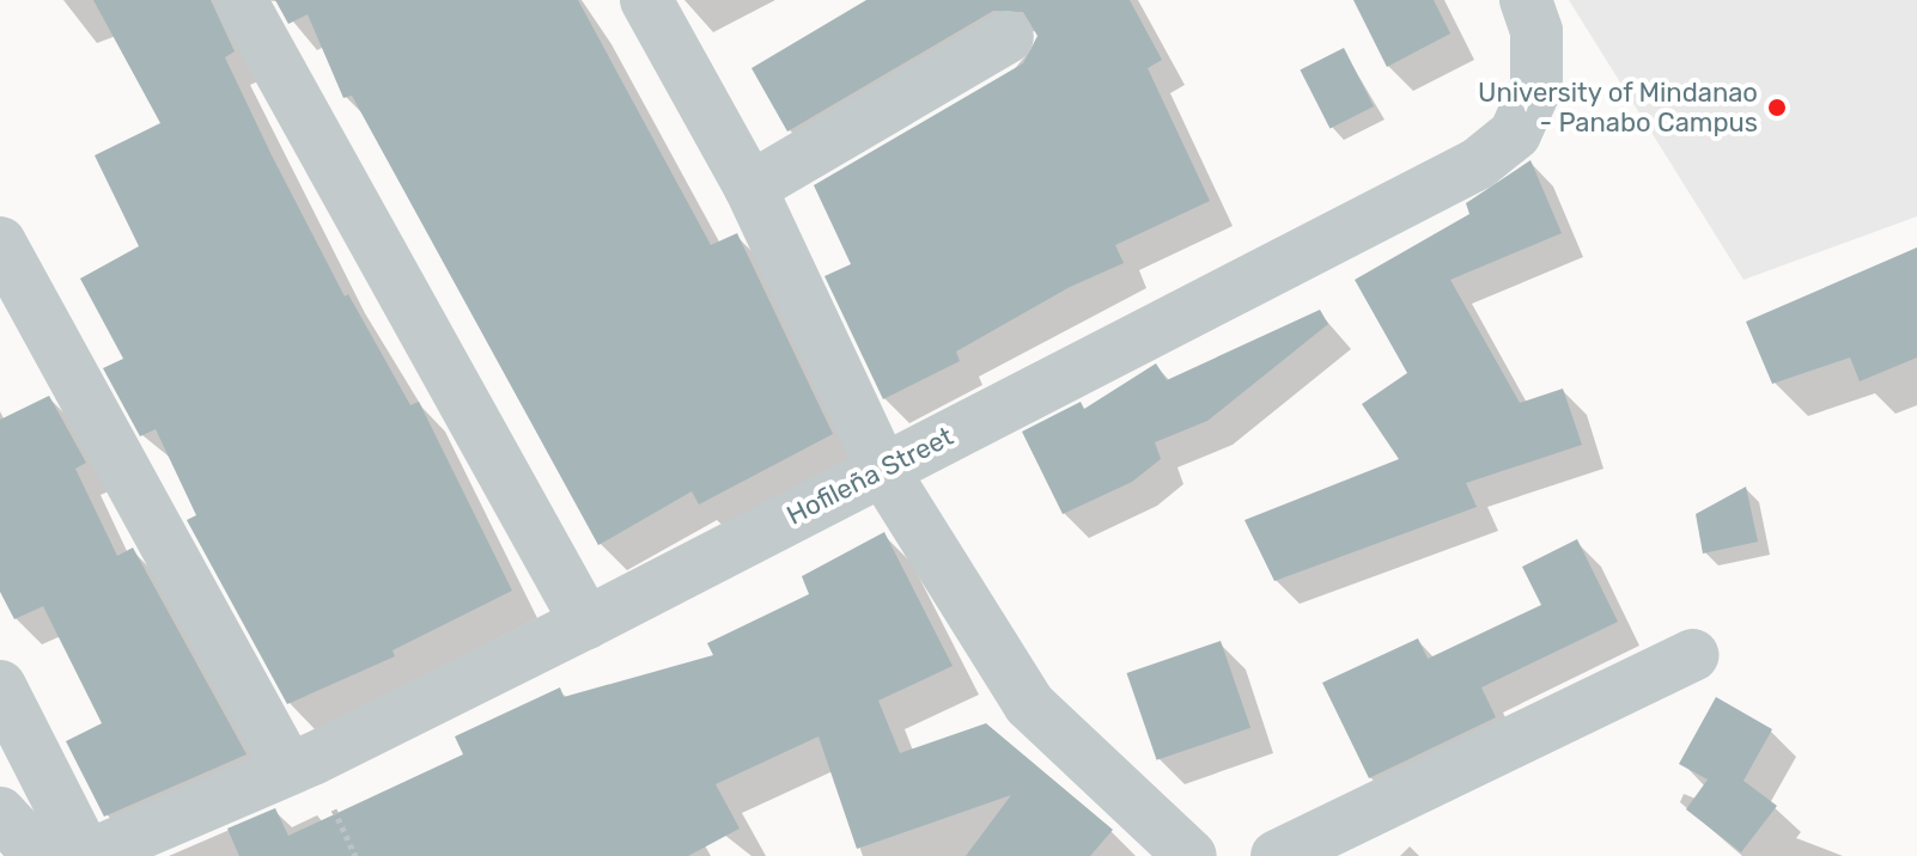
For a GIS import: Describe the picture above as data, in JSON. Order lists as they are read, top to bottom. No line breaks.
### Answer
{"streets":{"street":["Hofileña Street"]},"places":["University of Mindanao - Panabo Campus"]}
